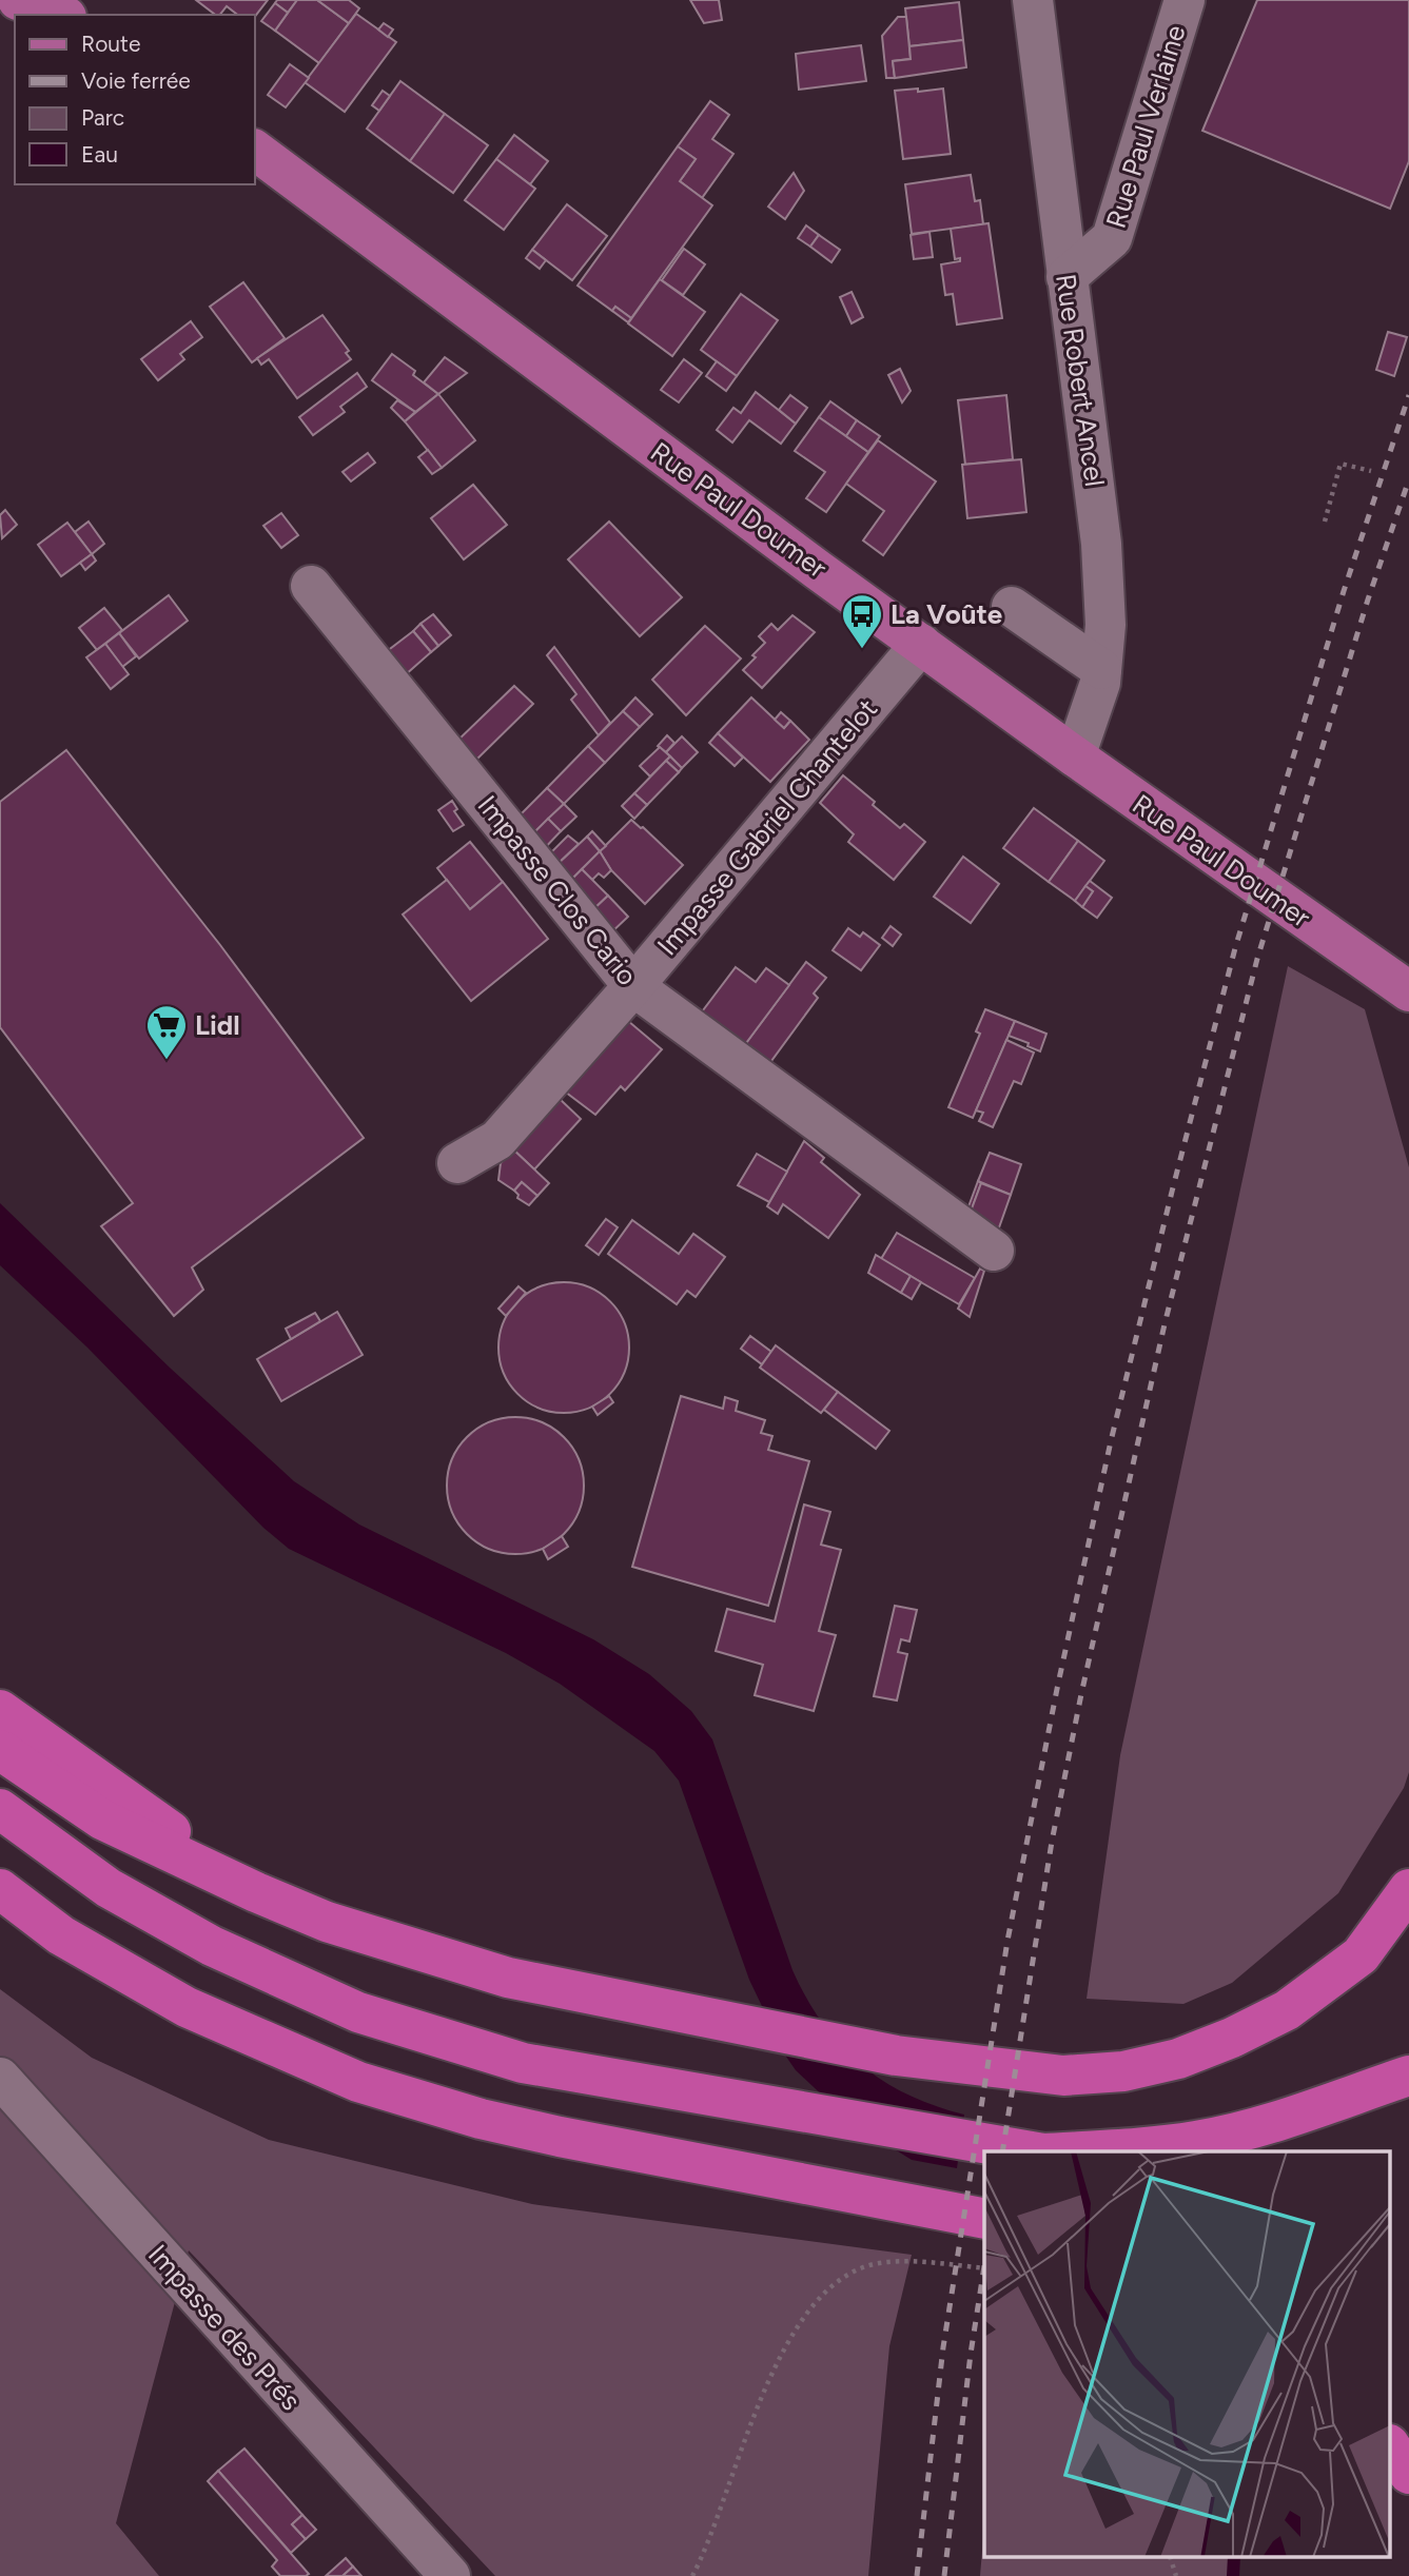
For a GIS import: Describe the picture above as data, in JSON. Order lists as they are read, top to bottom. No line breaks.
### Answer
{"streets":{"main road":["Rue Paul Doumer"],"street":["Rue Paul Verlaine","Rue Robert Ancel","Impasse Gabriel Chantelot","Impasse Clos Cario","Impasse des Prés"]},"crossings":[["Rue Paul Verlaine","Rue Robert Ancel"],["Rue Robert Ancel","Rue Paul Doumer"],["Rue Paul Doumer","Impasse Gabriel Chantelot"],["Impasse Gabriel Chantelot","Impasse Clos Cario"]],"places":{"bus stop":["La Voûte"],"supermarket":["Lidl"]},"legend":["Route","Voie ferrée","Parc","Eau"]}
